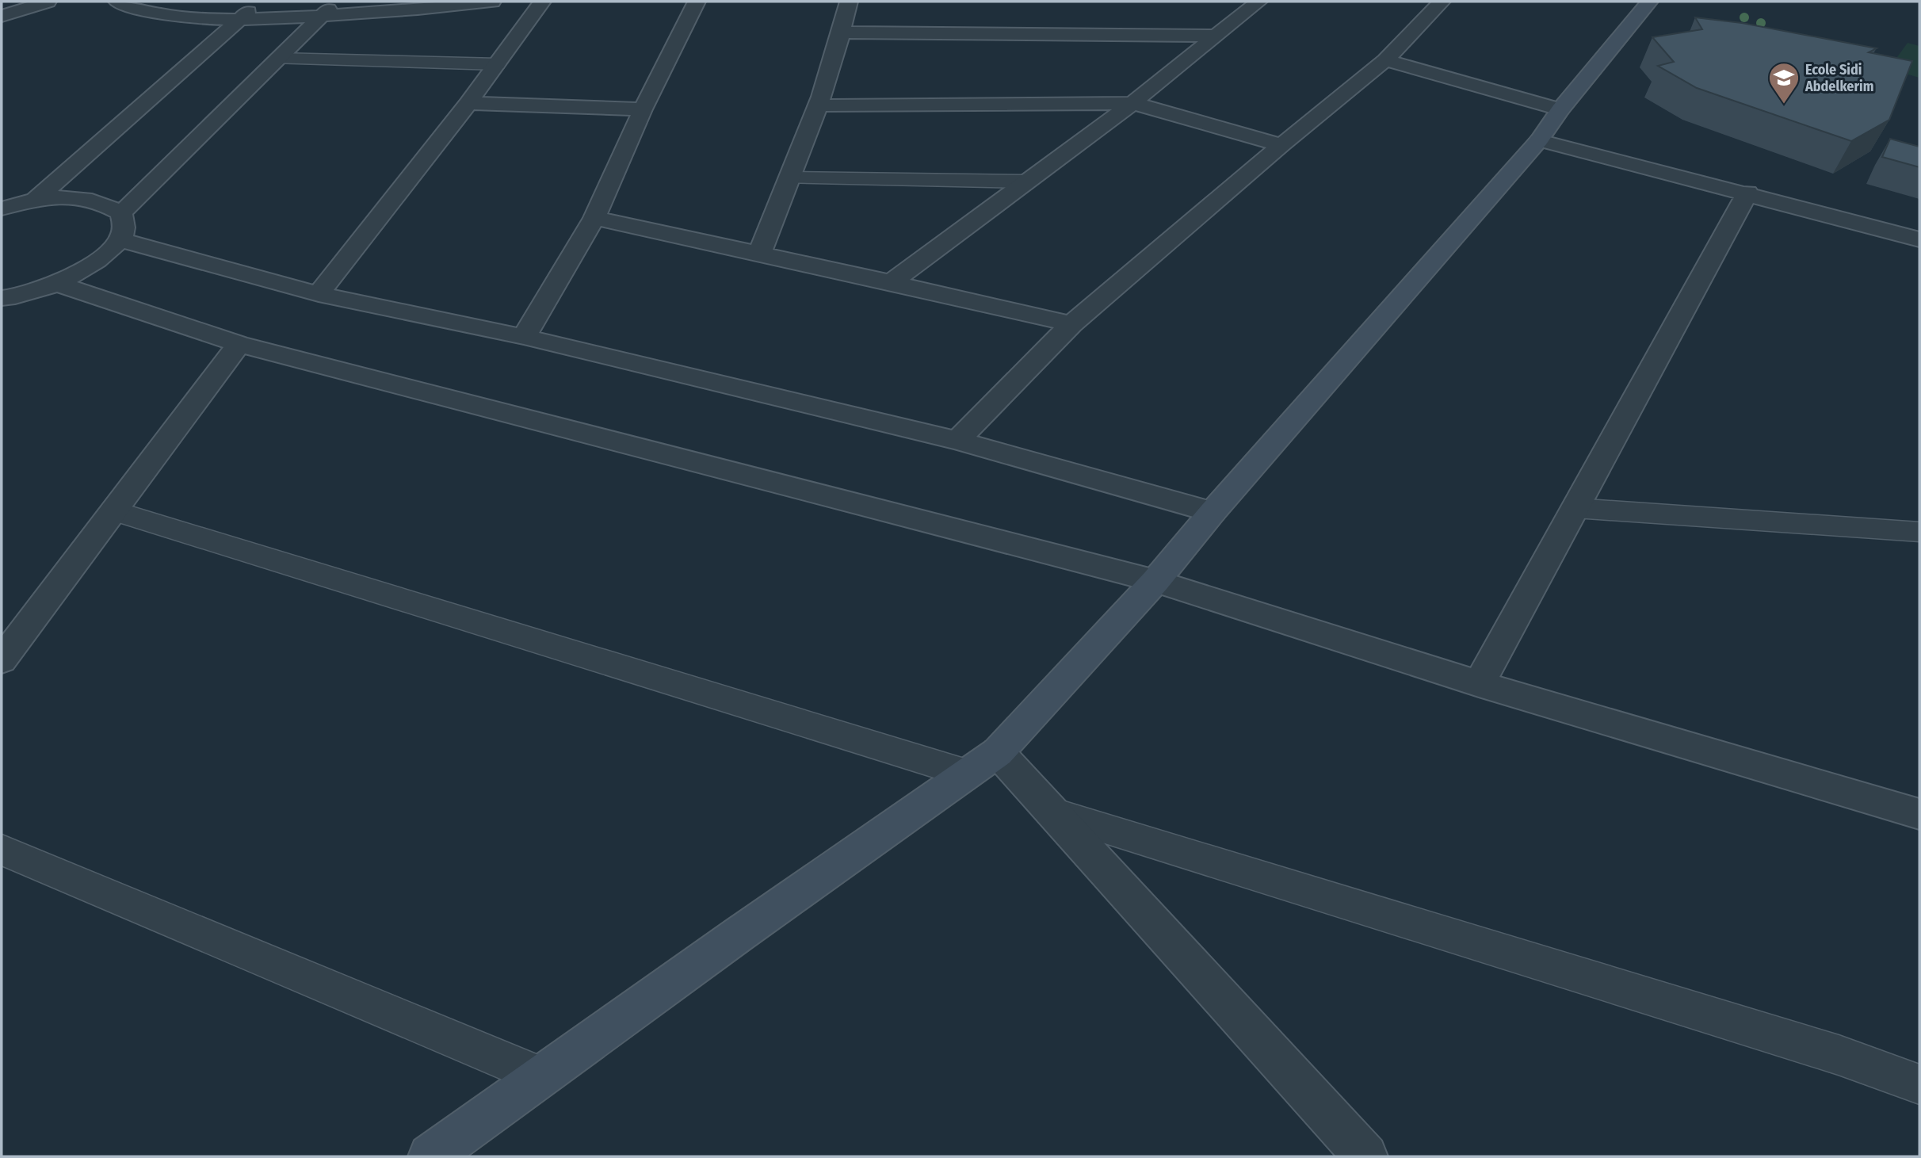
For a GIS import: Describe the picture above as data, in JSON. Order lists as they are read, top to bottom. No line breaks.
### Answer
{"places":{"school or university":["Ecole Sidi Abdelkerim"]}}
